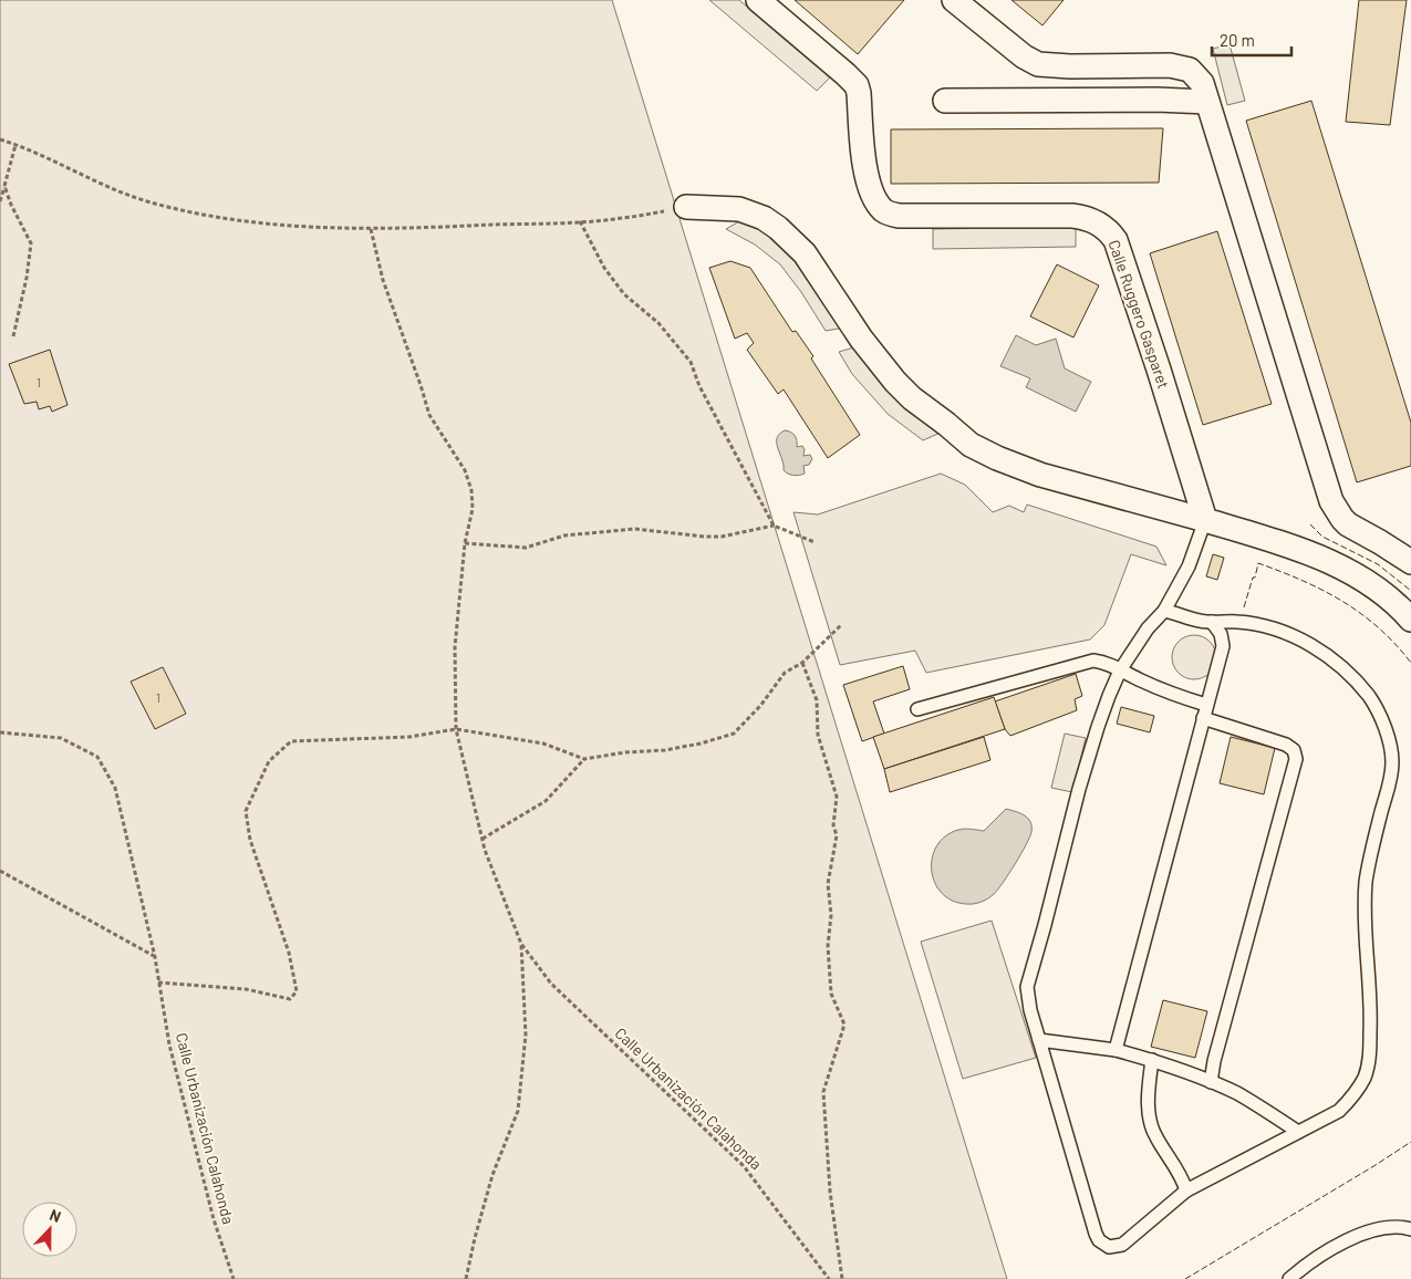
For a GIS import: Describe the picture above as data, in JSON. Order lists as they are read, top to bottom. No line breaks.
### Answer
{"streets":{"street":["Calle Ruggero Gasparet"],"path":["Calle Urbanización Calahonda"]},"house_numbers":["1","1"],"scale_bar":"20 m","north":"top"}
